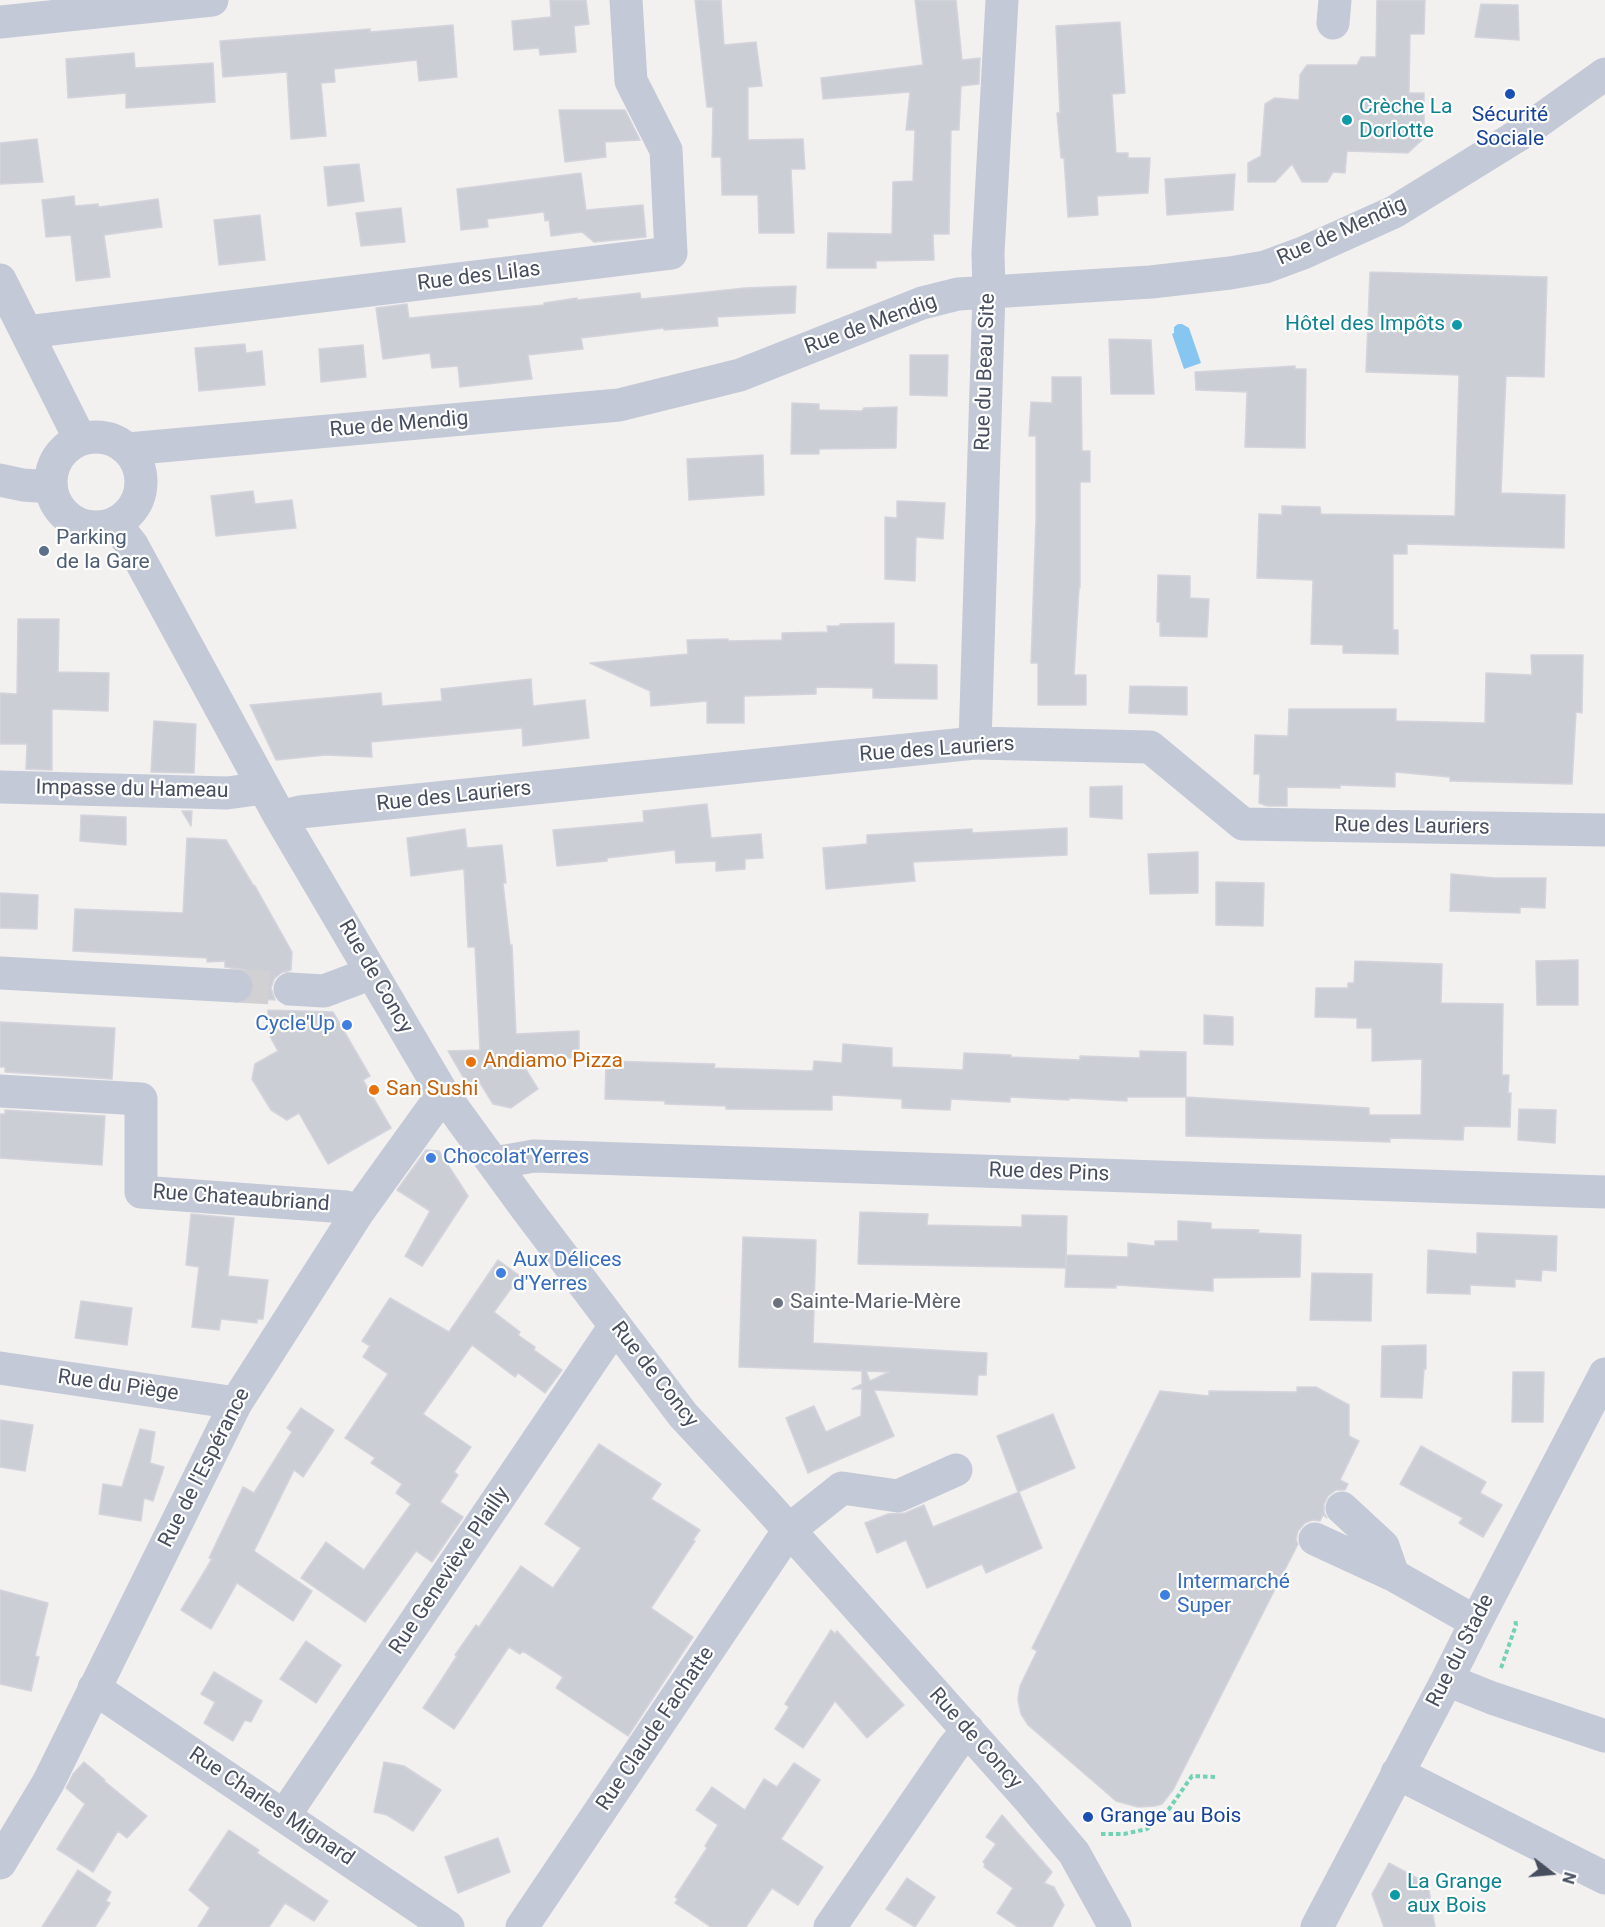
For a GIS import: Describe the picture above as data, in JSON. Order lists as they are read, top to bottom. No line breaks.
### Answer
{"streets":{"street":["Rue de Mendig","Rue des Lilas","Rue du Beau Site","Rue des Lauriers","Impasse du Hameau","Rue de Concy","Rue des Pins","Rue Chateaubriand","Rue du Piège","Rue de l'Espérance","Rue Geneviève Plailly","Rue du Stade","Rue Claude Fachatte","Rue Charles Mignard"]},"crossings":[["Rue de Mendig","Rue du Beau Site"],["Rue de Mendig","Rue de Concy"],["Rue du Beau Site","Rue des Lauriers"],["Rue des Lauriers","Rue de Concy"],["Impasse du Hameau","Rue de Concy"],["Rue de Concy","Rue des Pins"],["Rue de Concy","Rue de l'Espérance"],["Rue de Concy","Rue Geneviève Plailly"],["Rue de Concy","Rue Claude Fachatte"],["Rue Chateaubriand","Rue de l'Espérance"],["Rue du Piège","Rue de l'Espérance"],["Rue de l'Espérance","Rue Charles Mignard"],["Rue Geneviève Plailly","Rue Charles Mignard"]],"places":["Sécurité Sociale","Crèche La Dorlotte","Hôtel des Impôts","Parking de la Gare","Cycle'Up","Andiamo Pizza","San Sushi","Chocolat'Yerres","Aux Délices d'Yerres","Sainte-Marie-Mère","Intermarché Super","Grange au Bois","La Grange aux Bois"],"north":"right"}
